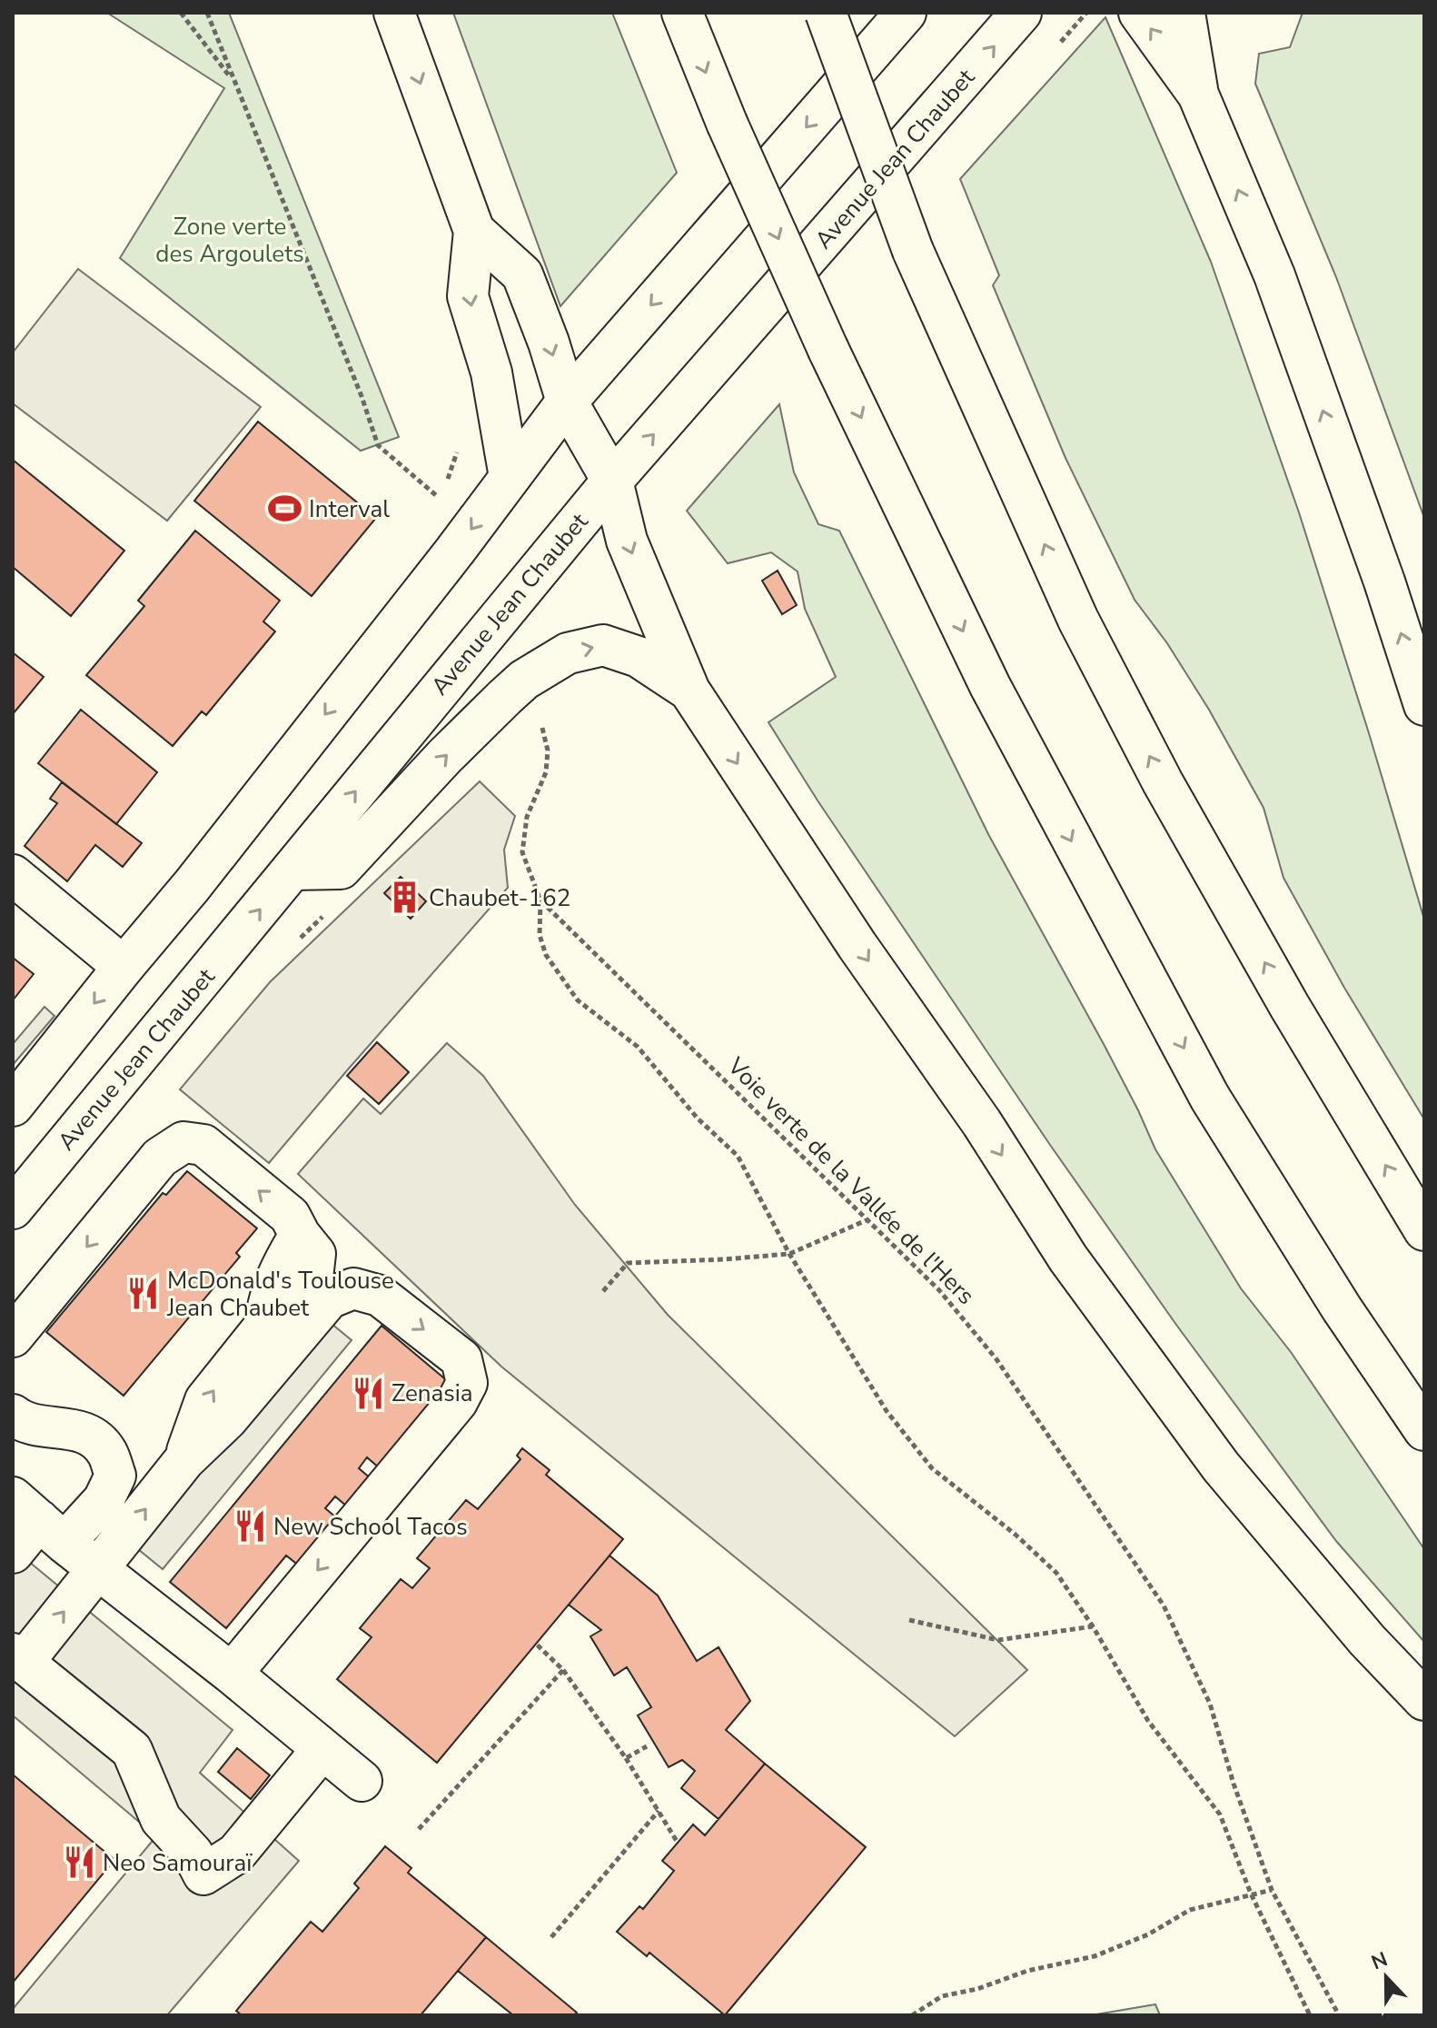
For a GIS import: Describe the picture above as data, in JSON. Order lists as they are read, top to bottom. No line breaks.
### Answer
{"streets":{"main road":["Avenue Jean Chaubet"],"path":["Voie verte de la Vallée de l'Hers"]},"parks":["Zone verte des Argoulets"],"places":{"sports":["Interval"],"building":["Chaubet-162"],"restaurant":["McDonald's Toulouse Jean Chaubet","Zenasia","New School Tacos","Neo Samouraï"]},"north":"top"}
